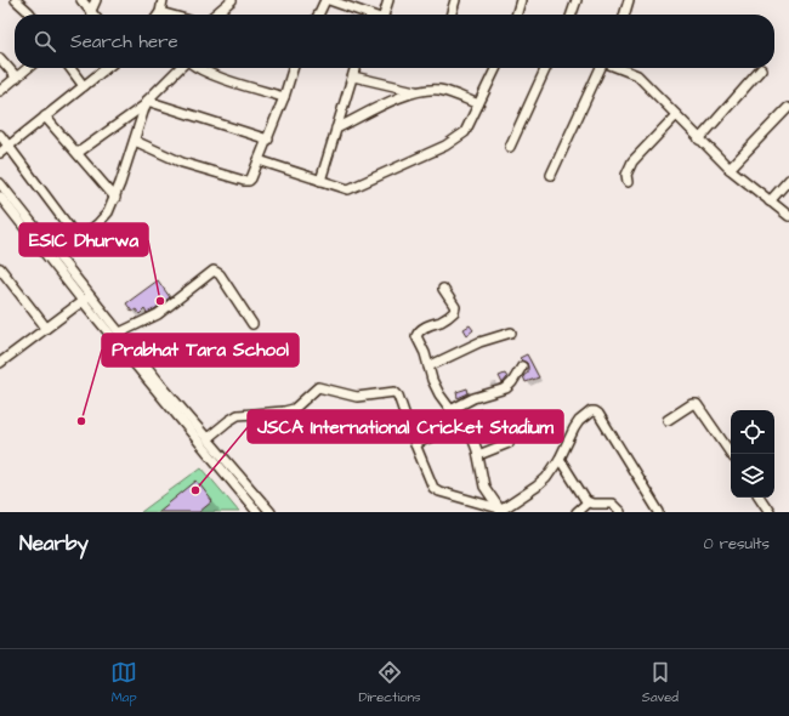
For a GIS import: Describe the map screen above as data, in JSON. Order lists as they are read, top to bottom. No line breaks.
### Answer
{"places":["ESIC Dhurwa","Prabhat Tara School","JSCA International Cricket Stadium"],"page":{"search":"Search here","heading":["Nearby","0 results"],"nav":["Map","Directions","Saved"]}}
